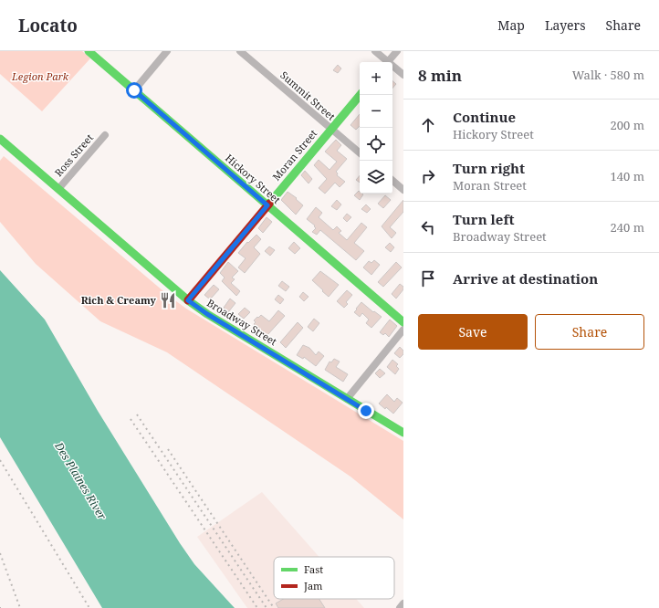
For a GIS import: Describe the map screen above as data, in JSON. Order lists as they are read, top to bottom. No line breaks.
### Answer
{"streets":{"street":["Summit Street","Ross Street","Moran Street","Hickory Street","Broadway Street"]},"crossings":[["Summit Street","Moran Street"],["Ross Street","Broadway Street"],["Moran Street","Hickory Street"],["Moran Street","Broadway Street"]],"water":["Des Plaines River"],"parks":["Legion Park"],"places":{"restaurant":["Rich & Creamy"]},"legend":["Fast","Jam"],"page":{"header":"Locato","nav":["Map","Layers","Share"],"heading":["8 min","Walk · 580 m"],"map_buttons":["+","−"],"list":[["Continue","Hickory Street","200 m"],["Turn right","Moran Street","140 m"],["Turn left","Broadway Street","240 m"],"Arrive at destination"],"buttons":["Save","Share"]}}
